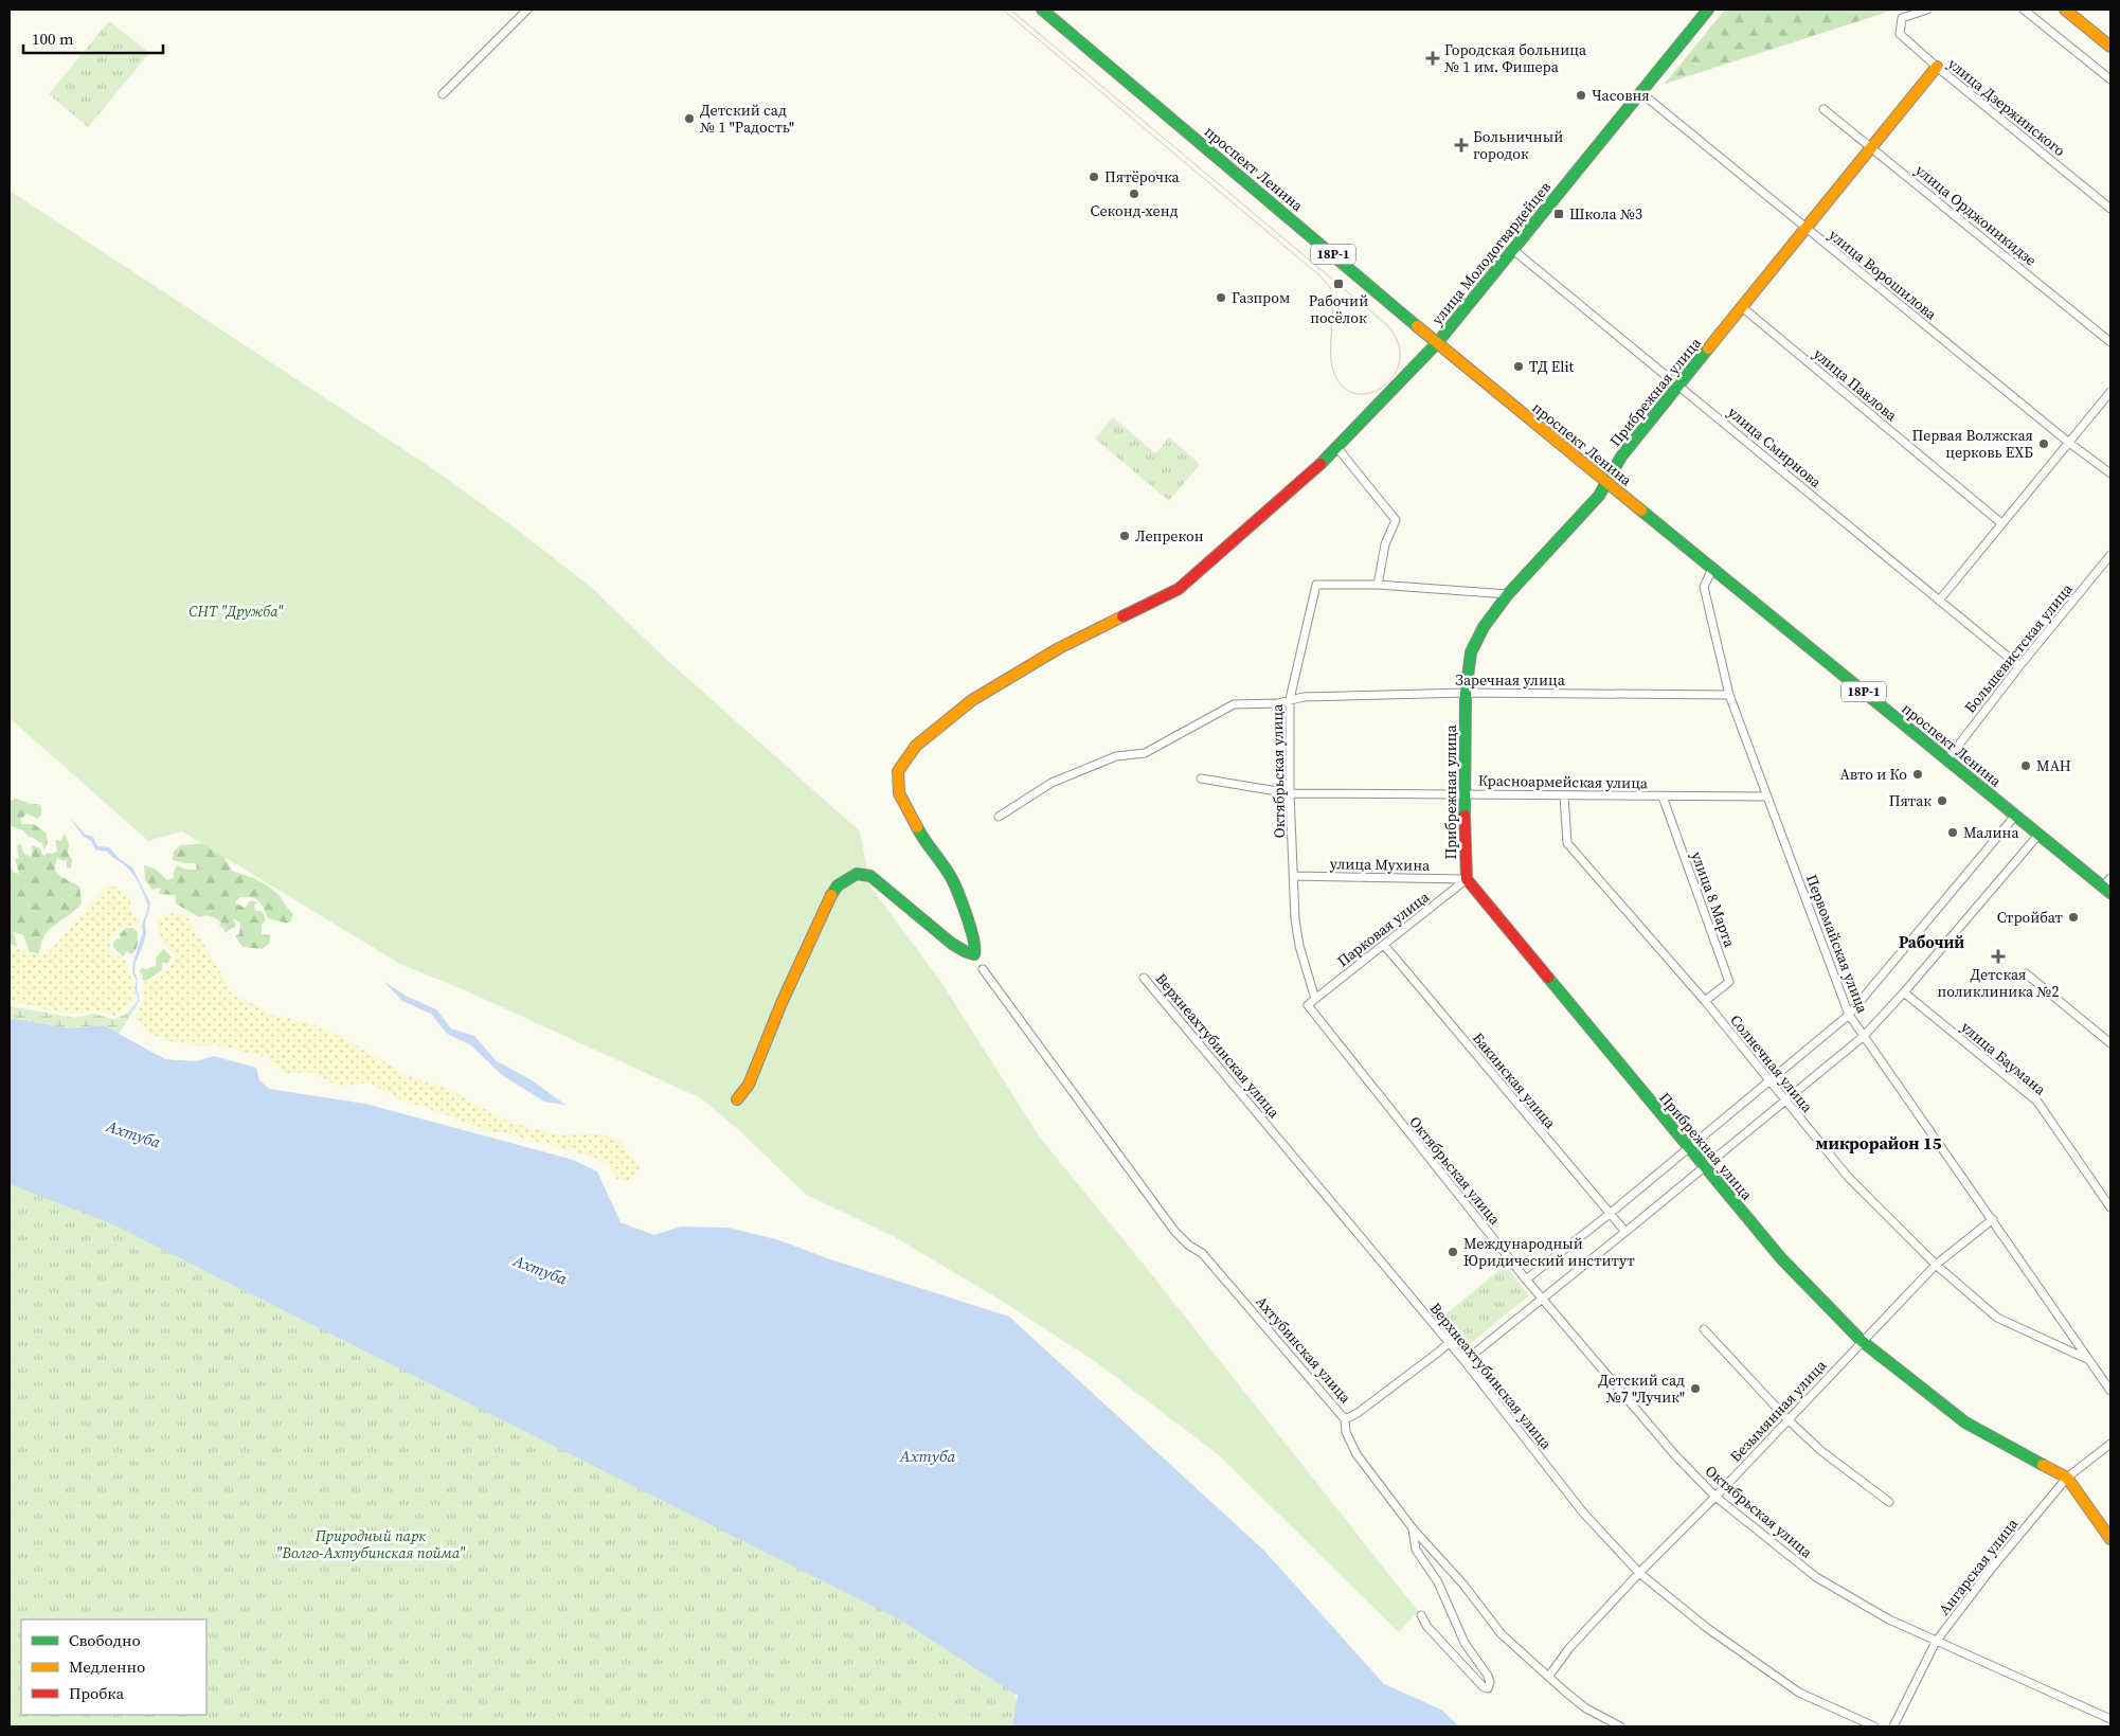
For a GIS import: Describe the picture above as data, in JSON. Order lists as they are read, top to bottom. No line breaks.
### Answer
{"streets":{"street":["улица Дзержинского","проспект Ленина","улица Орджоникидзе","улица Молодогвардейцев","18Р-1","улица Ворошилова","улица Павлова","Прибрежная улица","улица Смирнова","Большевистская улица","Заречная улица","Октябрьская улица","Красноармейская улица","улица Мухина","улица 8 Марта","Парковая улица","Первомайская улица","Верхнеахтубинская улица","улица Баумана","Солнечная улица","Бакинская улица","Ахтубинская улица","Безымянная улица","Ангарская улица"]},"crossings":[["улица Дзержинского","Прибрежная улица"],["проспект Ленина","улица Молодогвардейцев"],["проспект Ленина","Прибрежная улица"],["проспект Ленина","Большевистская улица"],["проспект Ленина","Первомайская улица"],["улица Орджоникидзе","Прибрежная улица"],["улица Молодогвардейцев","улица Ворошилова"],["улица Молодогвардейцев","улица Смирнова"],["улица Ворошилова","Прибрежная улица"],["улица Павлова","Прибрежная улица"],["Прибрежная улица","улица Смирнова"],["Прибрежная улица","Заречная улица"],["Прибрежная улица","Октябрьская улица"],["Прибрежная улица","Красноармейская улица"],["Прибрежная улица","улица Мухина"],["Прибрежная улица","Парковая улица"],["Прибрежная улица","Безымянная улица"],["Прибрежная улица","Ангарская улица"],["улица Смирнова","Большевистская улица"],["Заречная улица","Октябрьская улица"],["Заречная улица","Первомайская улица"],["Октябрьская улица","Красноармейская улица"],["Октябрьская улица","улица Мухина"],["Октябрьская улица","Парковая улица"],["Октябрьская улица","Безымянная улица"],["Октябрьская улица","Ангарская улица"],["Красноармейская улица","улица 8 Марта"],["Красноармейская улица","Первомайская улица"],["Красноармейская улица","Солнечная улица"],["улица Мухина","Парковая улица"],["улица 8 Марта","Солнечная улица"],["Парковая улица","Бакинская улица"],["Первомайская улица","Солнечная улица"],["Первомайская улица","Безымянная улица"],["Верхнеахтубинская улица","Безымянная улица"],["Солнечная улица","Безымянная улица"],["Ахтубинская улица","Безымянная улица"]],"districts":["Рабочий","микрорайон 15"],"water":["Ахтуба"],"parks":["СНТ \"Дружба\"","Природный парк \"Волго-Ахтубинская пойма\""],"places":{"health":["Городская больница № 1 им. Фишера","Больничный городок","Детская поликлиника №2"],"other":["Часовня","Детский сад № 1 \"Радость\"","Пятёрочка","Секонд-хенд","Газпром","ТД Elit","Первая Волжская церковь ЕХБ","Лепрекон","МАН","Авто и Ко","Пятак","Малина","Стройбат","Международный Юридический институт","Детский сад №7 \"Лучик\""],"transit":["Школа №3","Рабочий посёлок"]},"legend":["Свободно","Медленно","Пробка"],"scale_bar":"100 m"}
